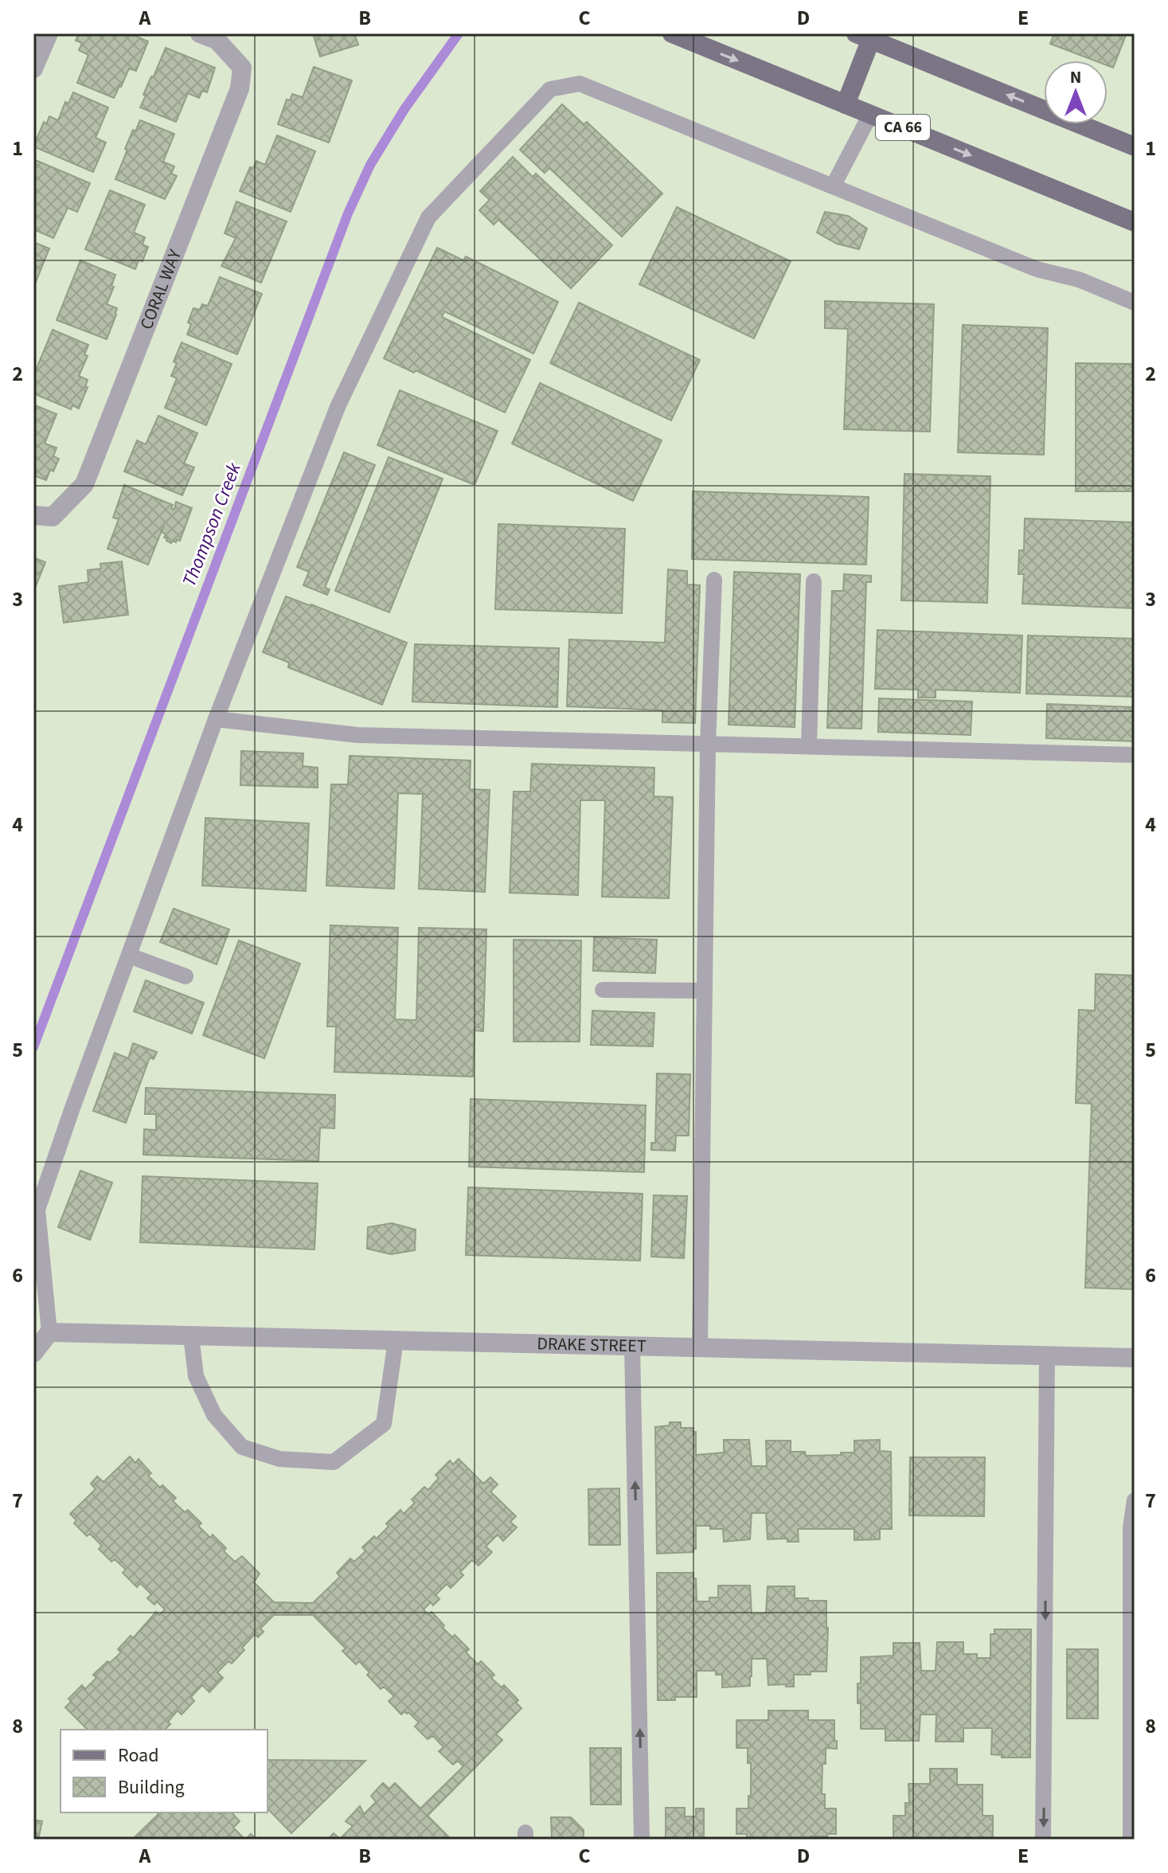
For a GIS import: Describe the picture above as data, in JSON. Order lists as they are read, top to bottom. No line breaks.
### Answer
{"streets":{"main road":["CA 66"],"street":["CORAL WAY","DRAKE STREET"]},"water":["Thompson Creek"],"legend":["Road","Building"],"north":"top","grid":{"columns":["A","B","C","D","E"],"rows":["1","2","3","4","5","6","7","8"]}}
